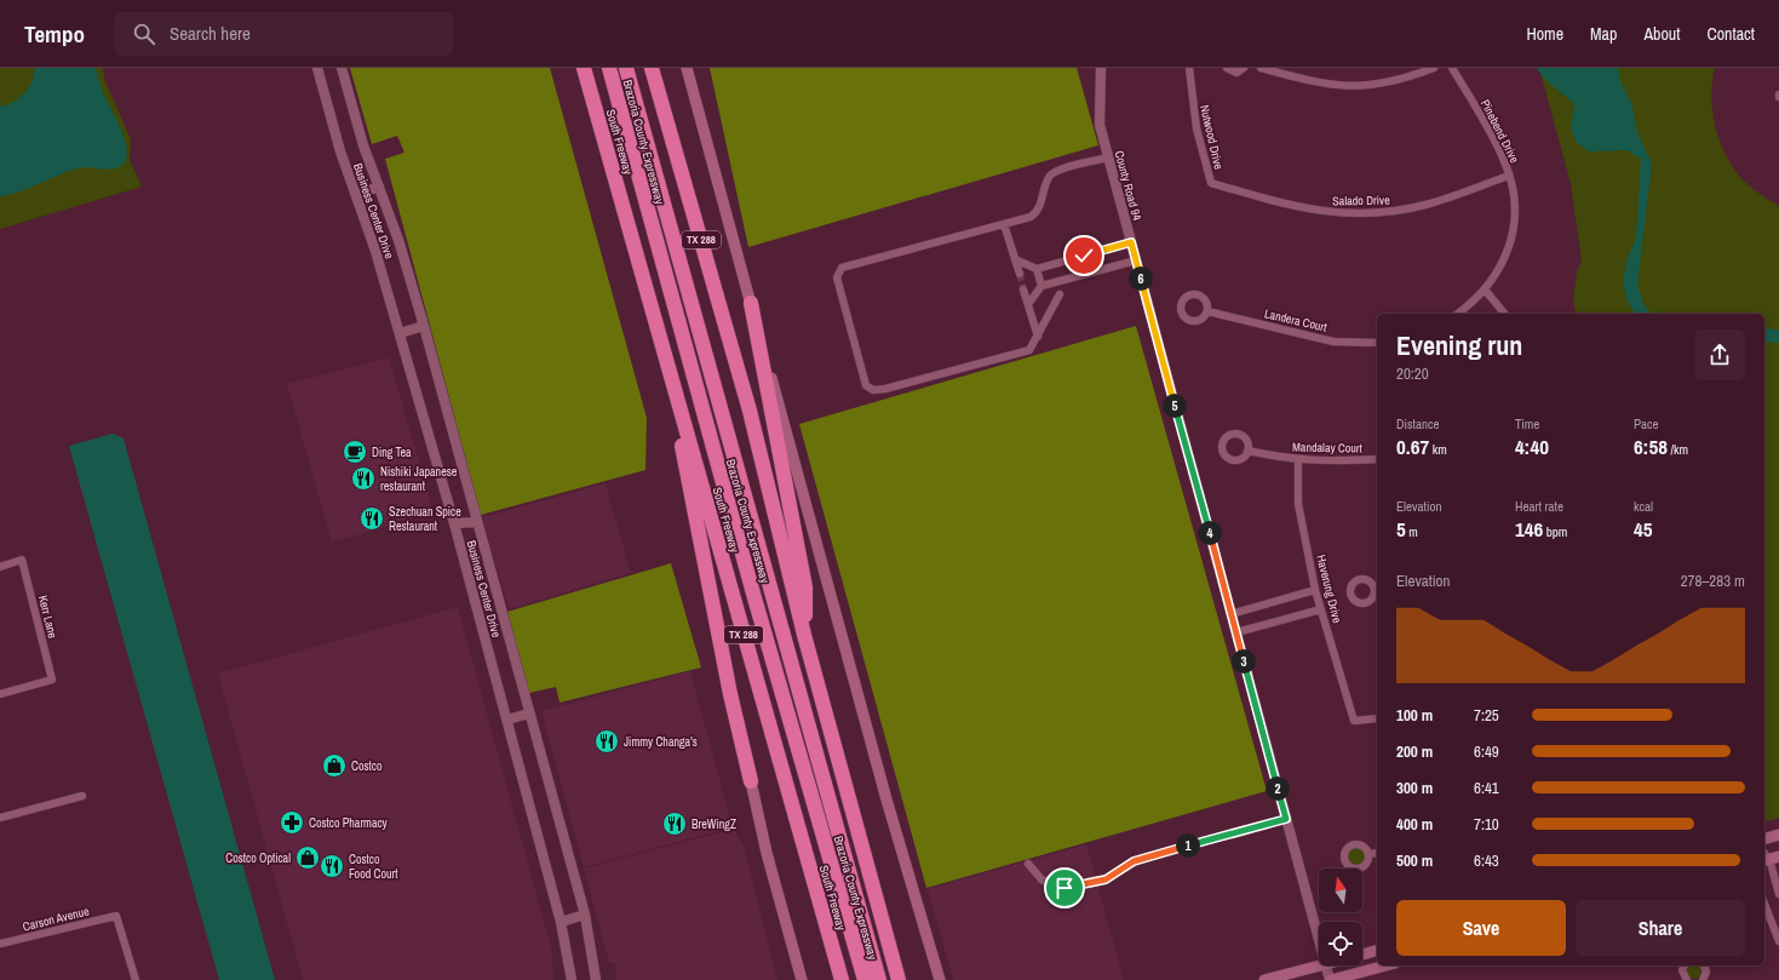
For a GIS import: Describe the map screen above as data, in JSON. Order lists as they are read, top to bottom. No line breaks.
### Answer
{"streets":{"highway":["South Freeway","Brazoria County Expressway","TX 288"],"street":["Pinebend Drive","Nutwood Drive","County Road 94","Salado Drive","Business Center Drive","Landera Court","Mandalay Court","Haverung Drive","Kerr Lane","Carson Avenue"]},"crossings":[["Pinebend Drive","Salado Drive"],["Nutwood Drive","Salado Drive"],["Mandalay Court","Haverung Drive"]],"places":{"cafe":["Ding Tea"],"restaurant":["Nishiki Japanese restaurant","Szechuan Spice Restaurant","Jimmy Changa's","BreWingZ","Costco Food Court"],"shop":["Costco","Costco Optical"],"pharmacy":["Costco Pharmacy"]},"north":"top","page":{"header":"Tempo","search":"Search here","nav":["Home","Map","About","Contact"],"pins":["6","5","4","3","2","1"],"heading":["Evening run","20:20"],"stats":[["Distance","0.67 km"],["Time","4:40"],["Pace","6:58 /km"],["Elevation","5 m"],["Heart rate","146 bpm"],["kcal","45"]],"chart":["Elevation","278–283 m"],"list":[{"name":"100 m","note":"7:25"},{"name":"200 m","note":"6:49"},{"name":"300 m","note":"6:41"},{"name":"400 m","note":"7:10"},{"name":"500 m","note":"6:43"}],"buttons":["Save","Share"]}}
